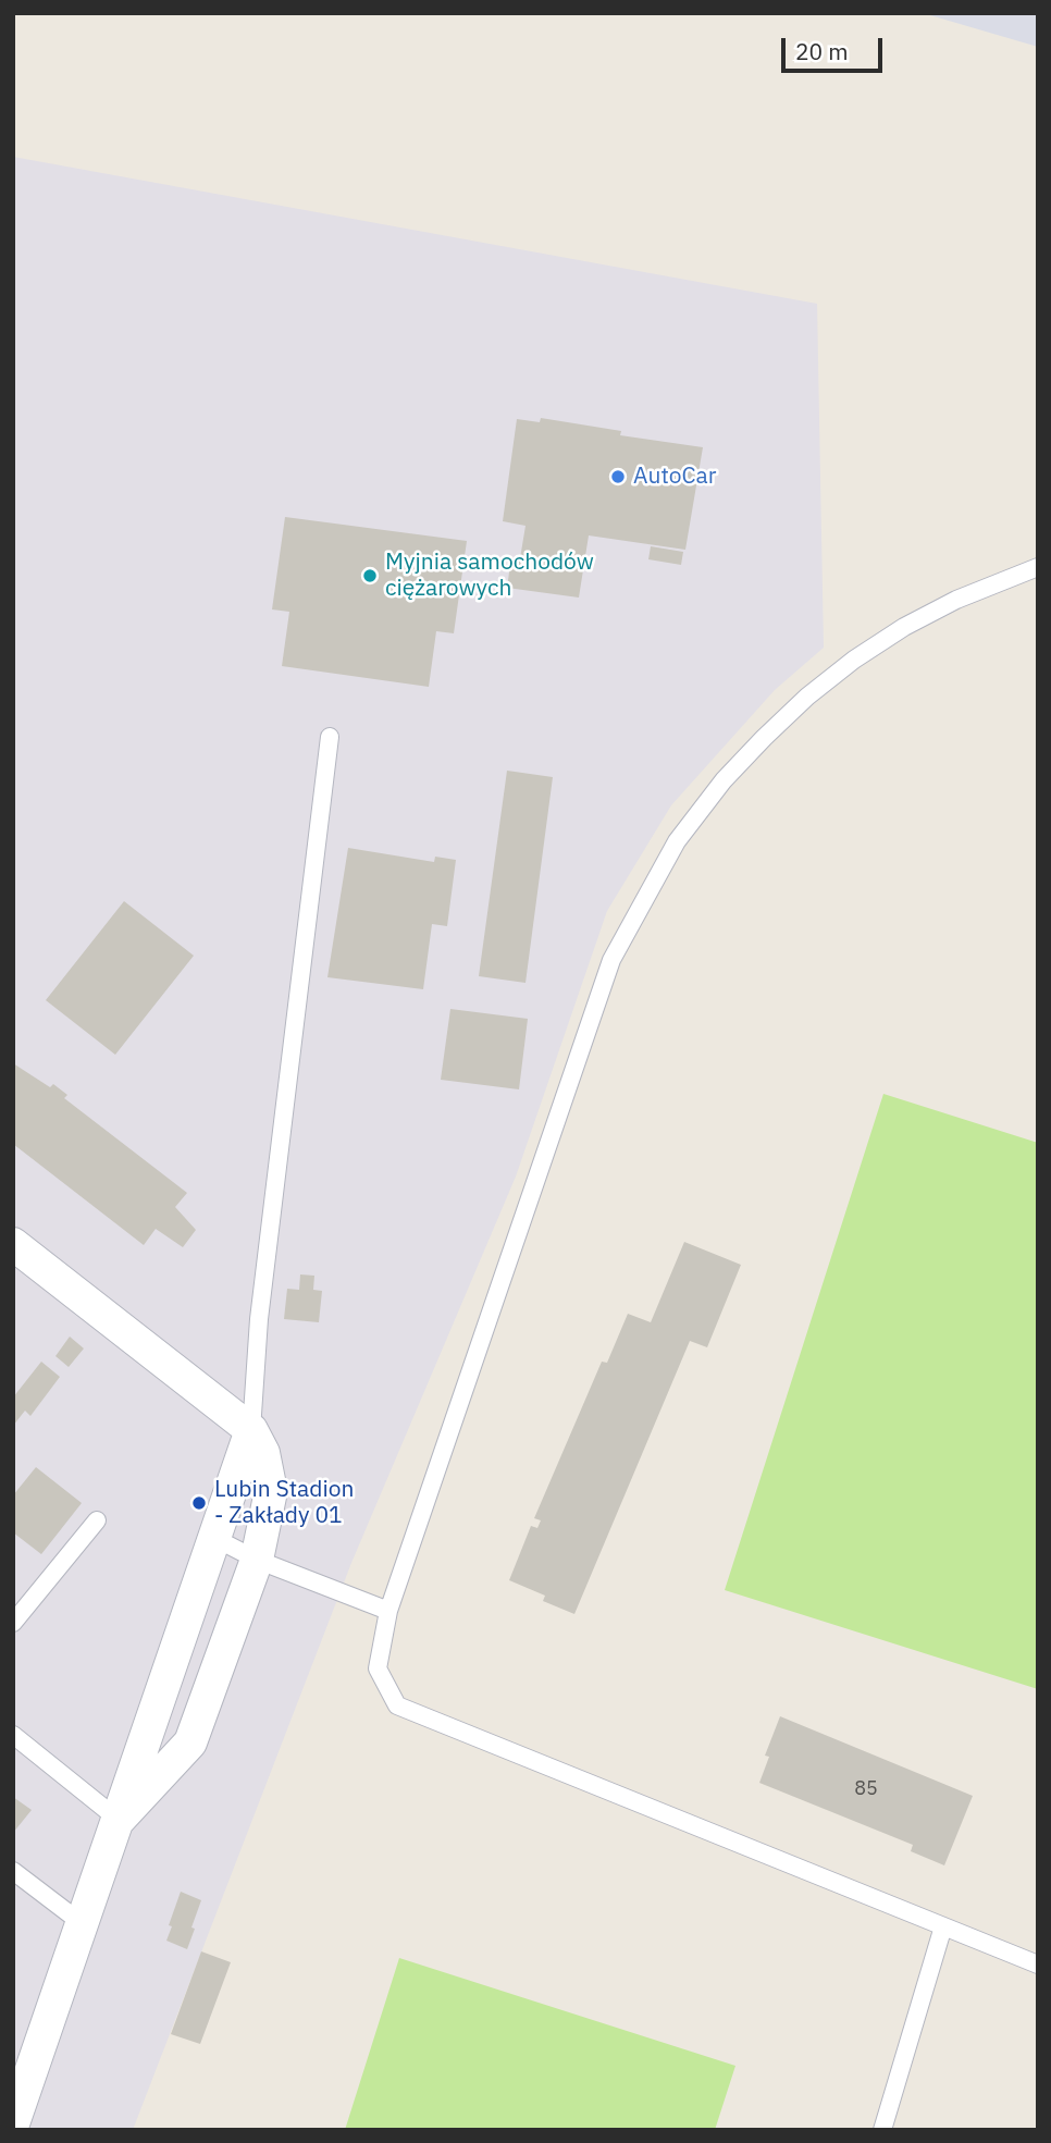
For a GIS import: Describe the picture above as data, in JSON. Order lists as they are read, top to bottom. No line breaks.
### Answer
{"places":["AutoCar","Myjnia samochodów ciężarowych","Lubin Stadion - Zakłady 01"],"house_numbers":["85"],"scale_bar":"20 m"}
